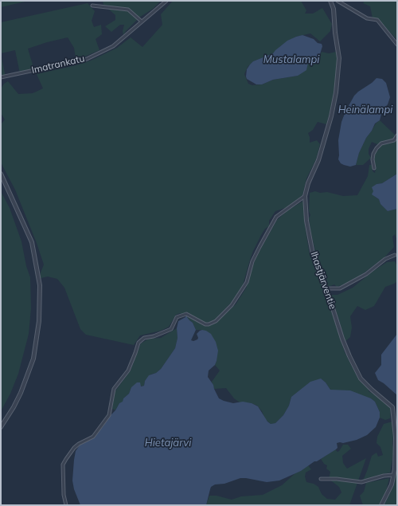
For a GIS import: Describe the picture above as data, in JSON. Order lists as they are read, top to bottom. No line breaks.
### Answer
{"streets":{"street":["Imatrankatu","Ihastjärventie"]},"water":["Mustalampi","Heinälampi","Hietajärvi"]}
